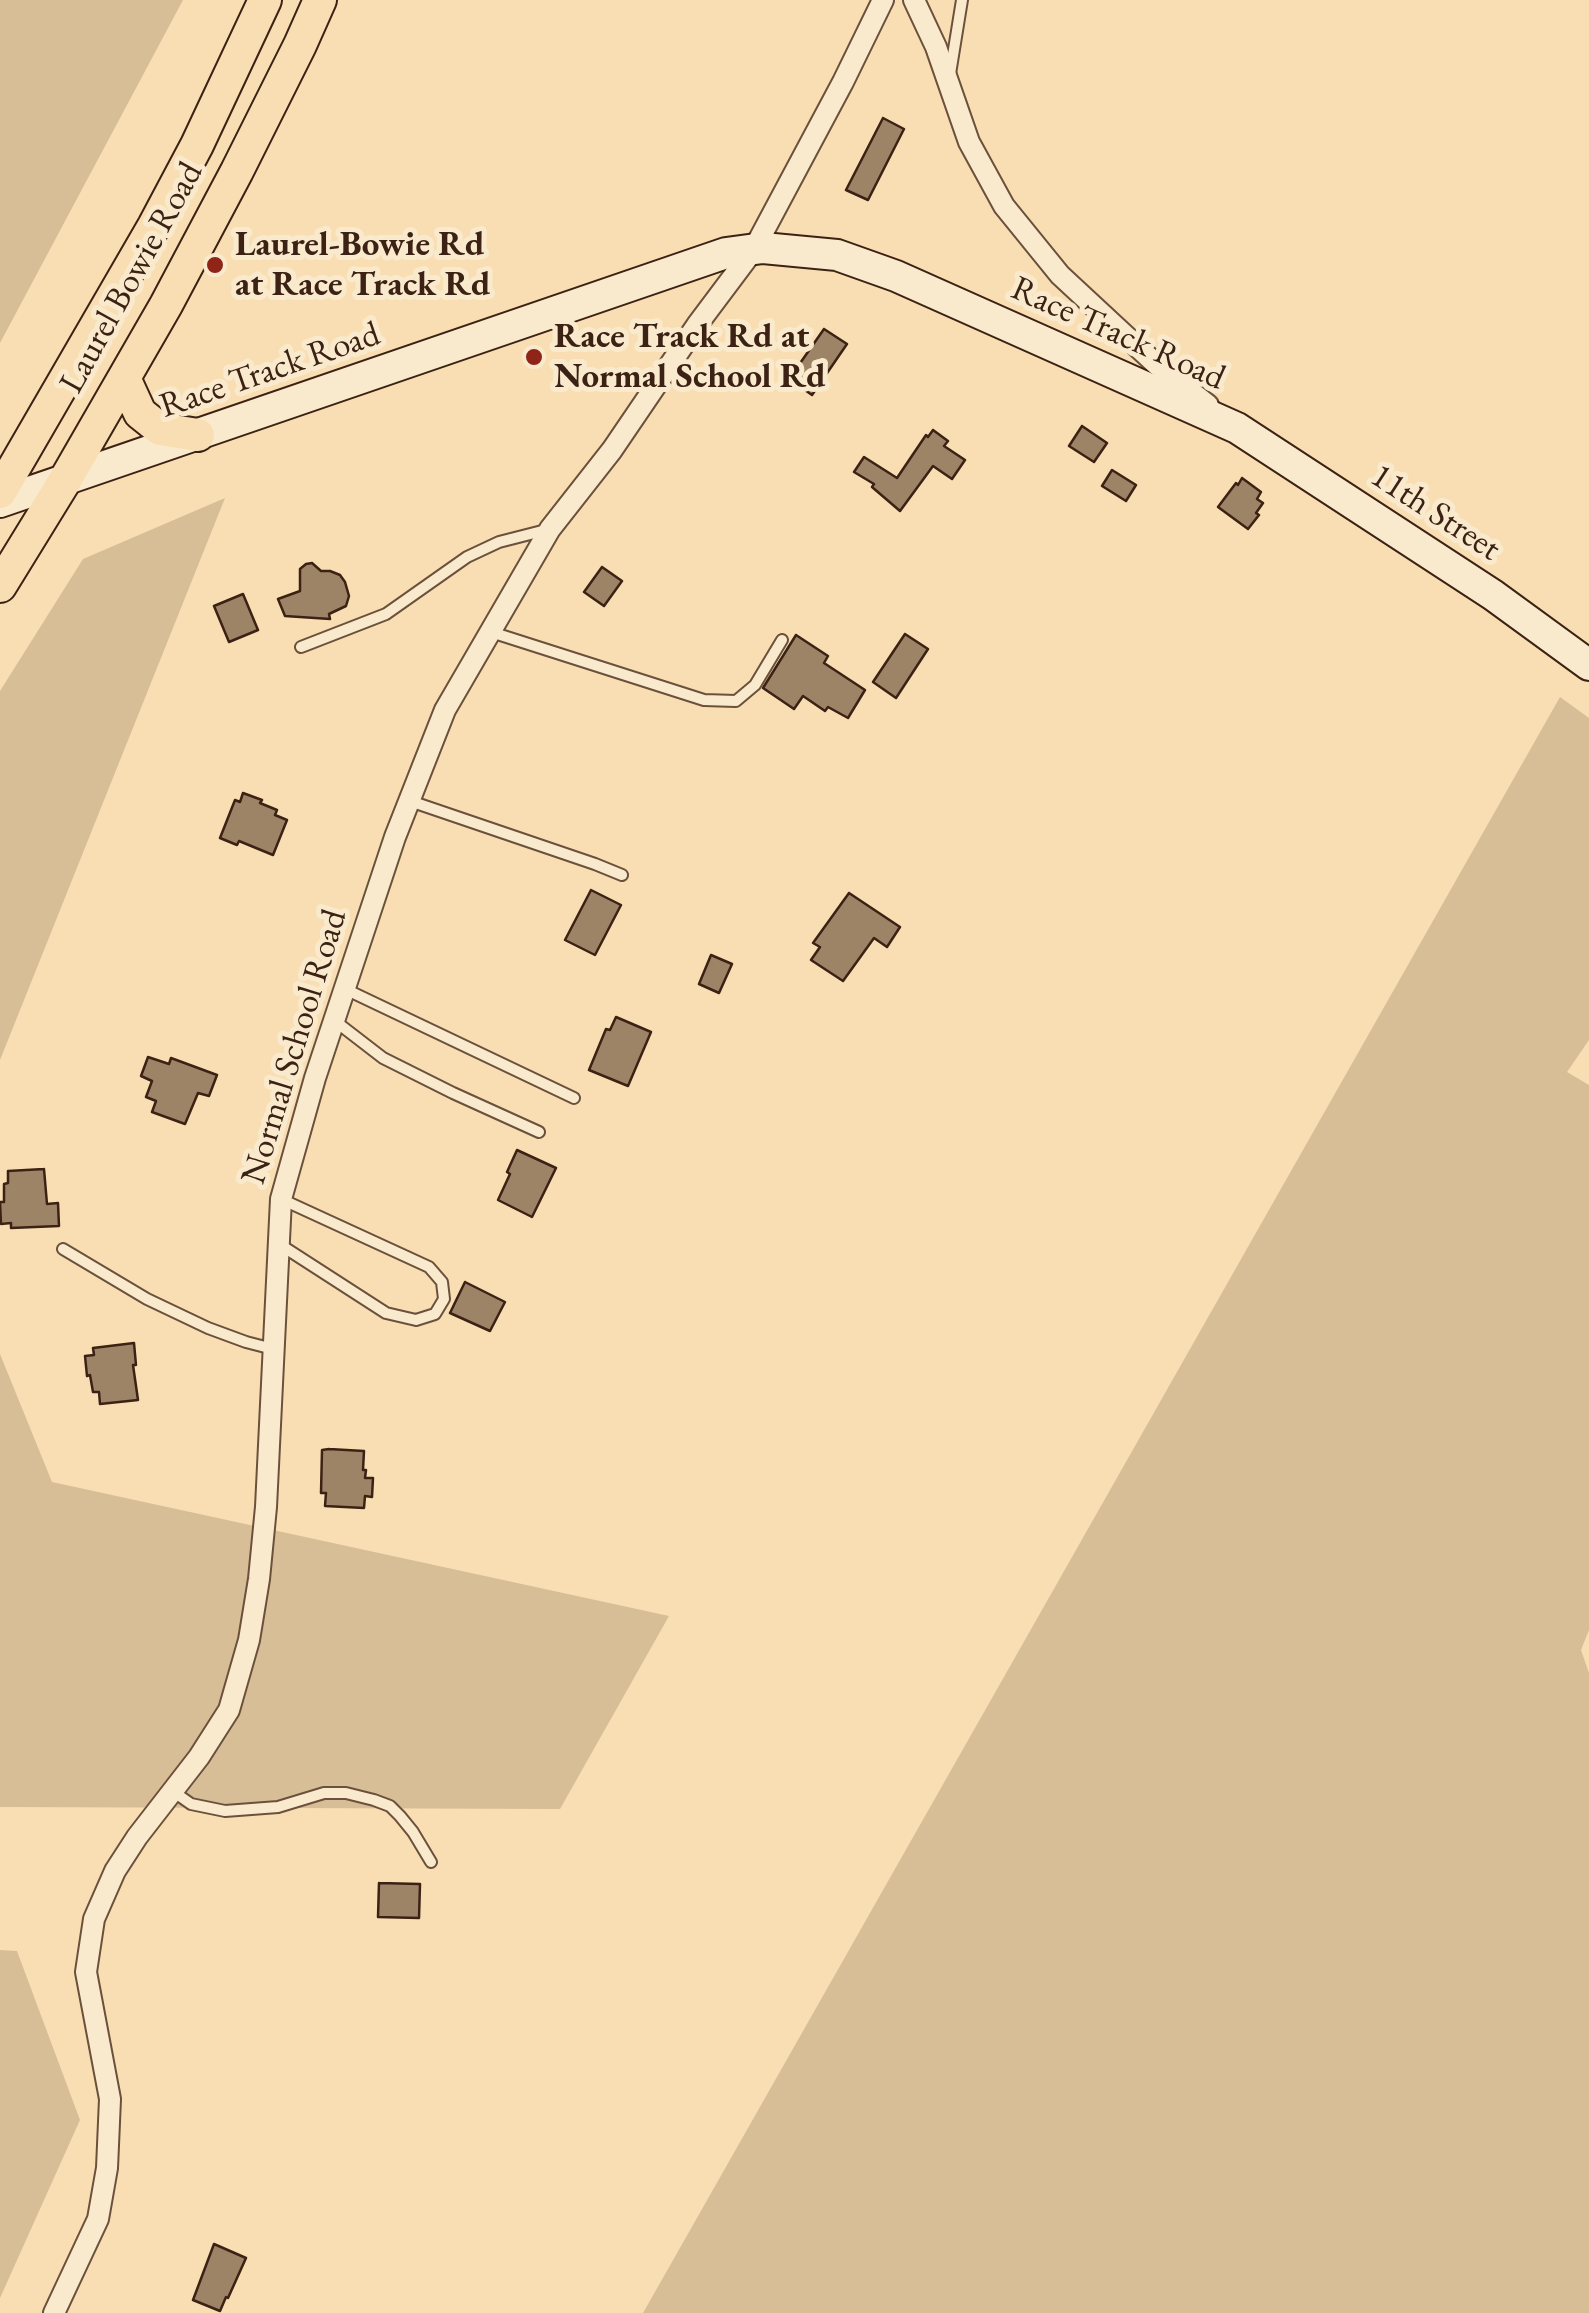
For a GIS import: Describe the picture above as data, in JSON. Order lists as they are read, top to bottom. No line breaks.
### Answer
{"streets":{"main road":["Laurel Bowie Road","Race Track Road","11th Street"],"street":["Normal School Road"]},"crossings":[["Laurel Bowie Road","Race Track Road"],["Race Track Road","11th Street"],["Race Track Road","Normal School Road"]],"places":["Laurel-Bowie Rd at Race Track Rd","Race Track Rd at Normal School Rd"]}
